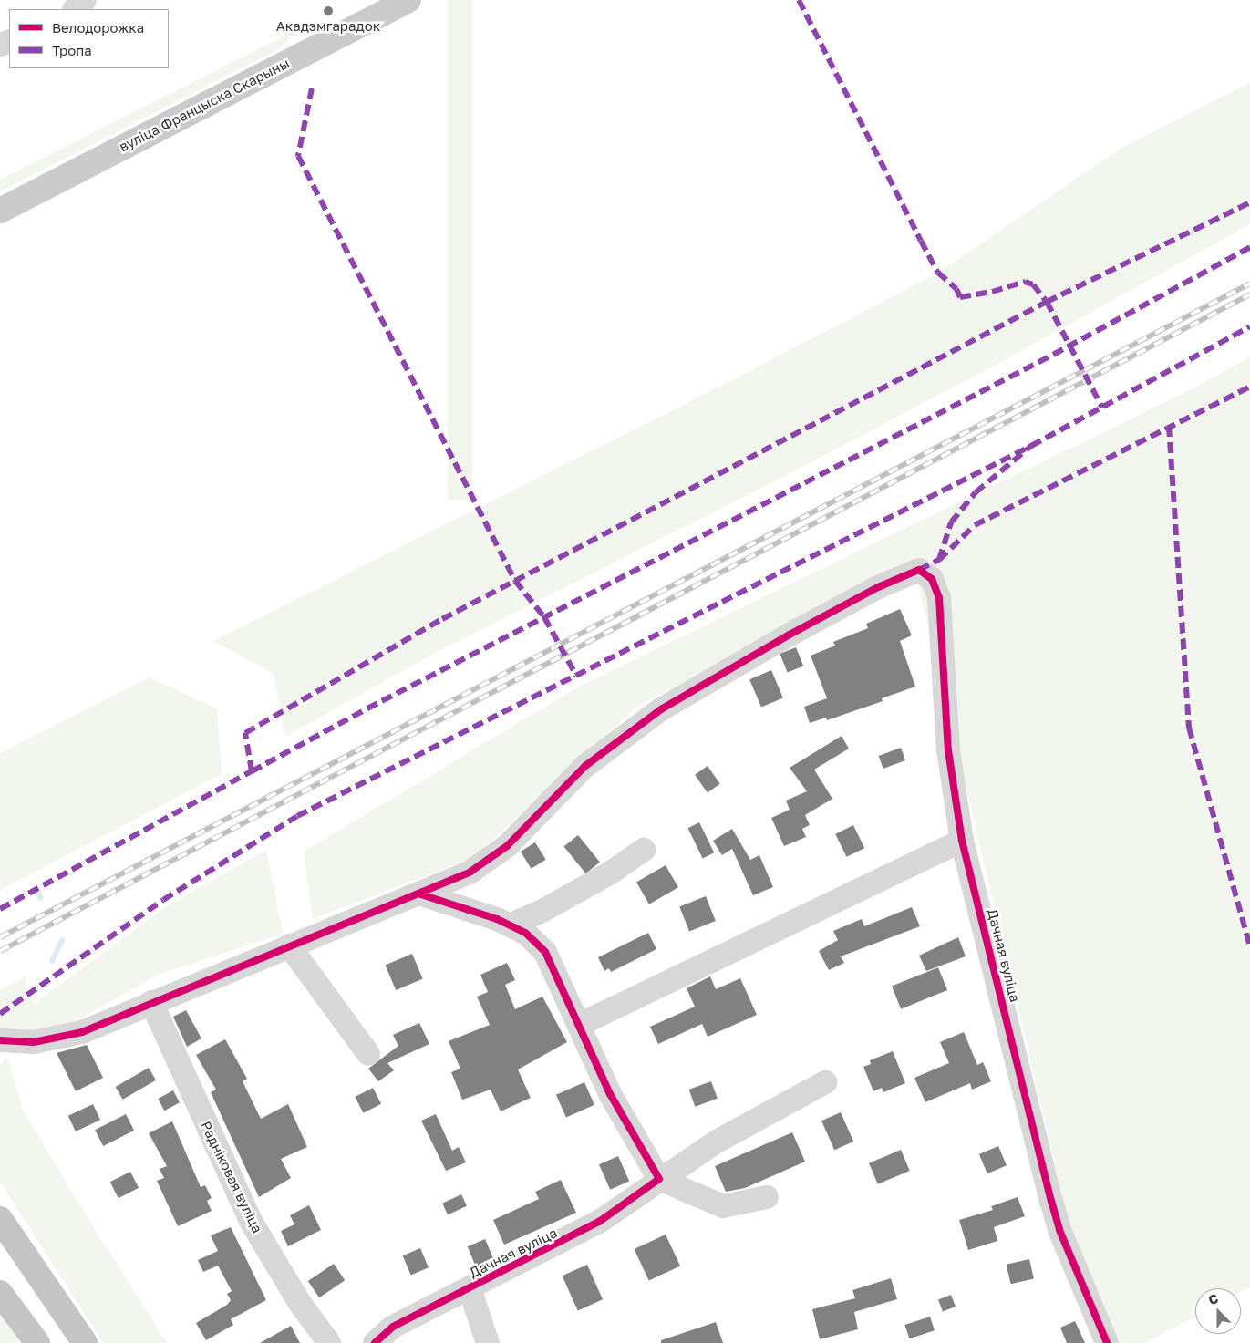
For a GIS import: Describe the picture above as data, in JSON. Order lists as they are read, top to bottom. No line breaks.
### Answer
{"streets":{"main road":["вуліца Францыска Скарыны"],"street":["Дачная вуліца","Радніковая вуліца"]},"places":["Акадэмгарадок"],"legend":["Велодорожка","Тропа"],"north":"top"}
